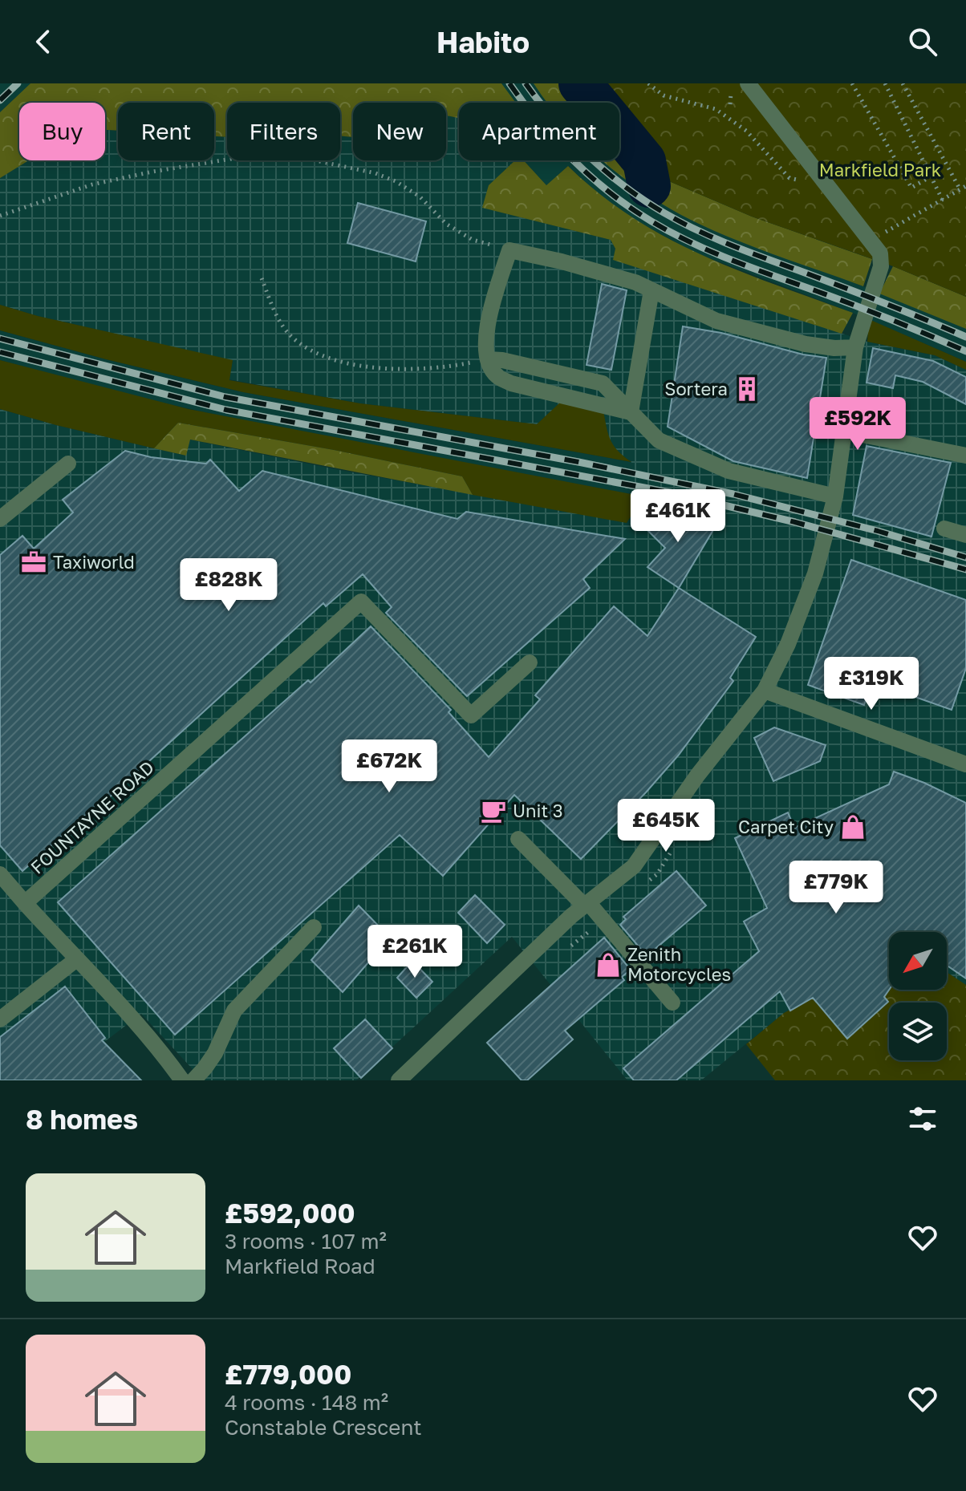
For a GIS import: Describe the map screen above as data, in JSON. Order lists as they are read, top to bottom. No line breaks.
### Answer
{"streets":{"street":["FOUNTAYNE ROAD"]},"parks":["Markfield Park"],"places":{"building":["Sortera"],"office":["Taxiworld"],"cafe":["Unit 3"],"shop":["Carpet City","Zenith Motorcycles"]},"north":"bottom left","page":{"header":"Habito","chip":["Buy","Rent","Filters","New","Apartment"],"price":["£592K","£461K","£828K","£319K","£672K","£645K","£779K","£261K"],"heading":"8 homes","list":[{"name":"£592,000","note":"3 rooms · 107 m² · Markfield Road"},{"name":"£779,000","note":"4 rooms · 148 m² · Constable Crescent"}]}}
